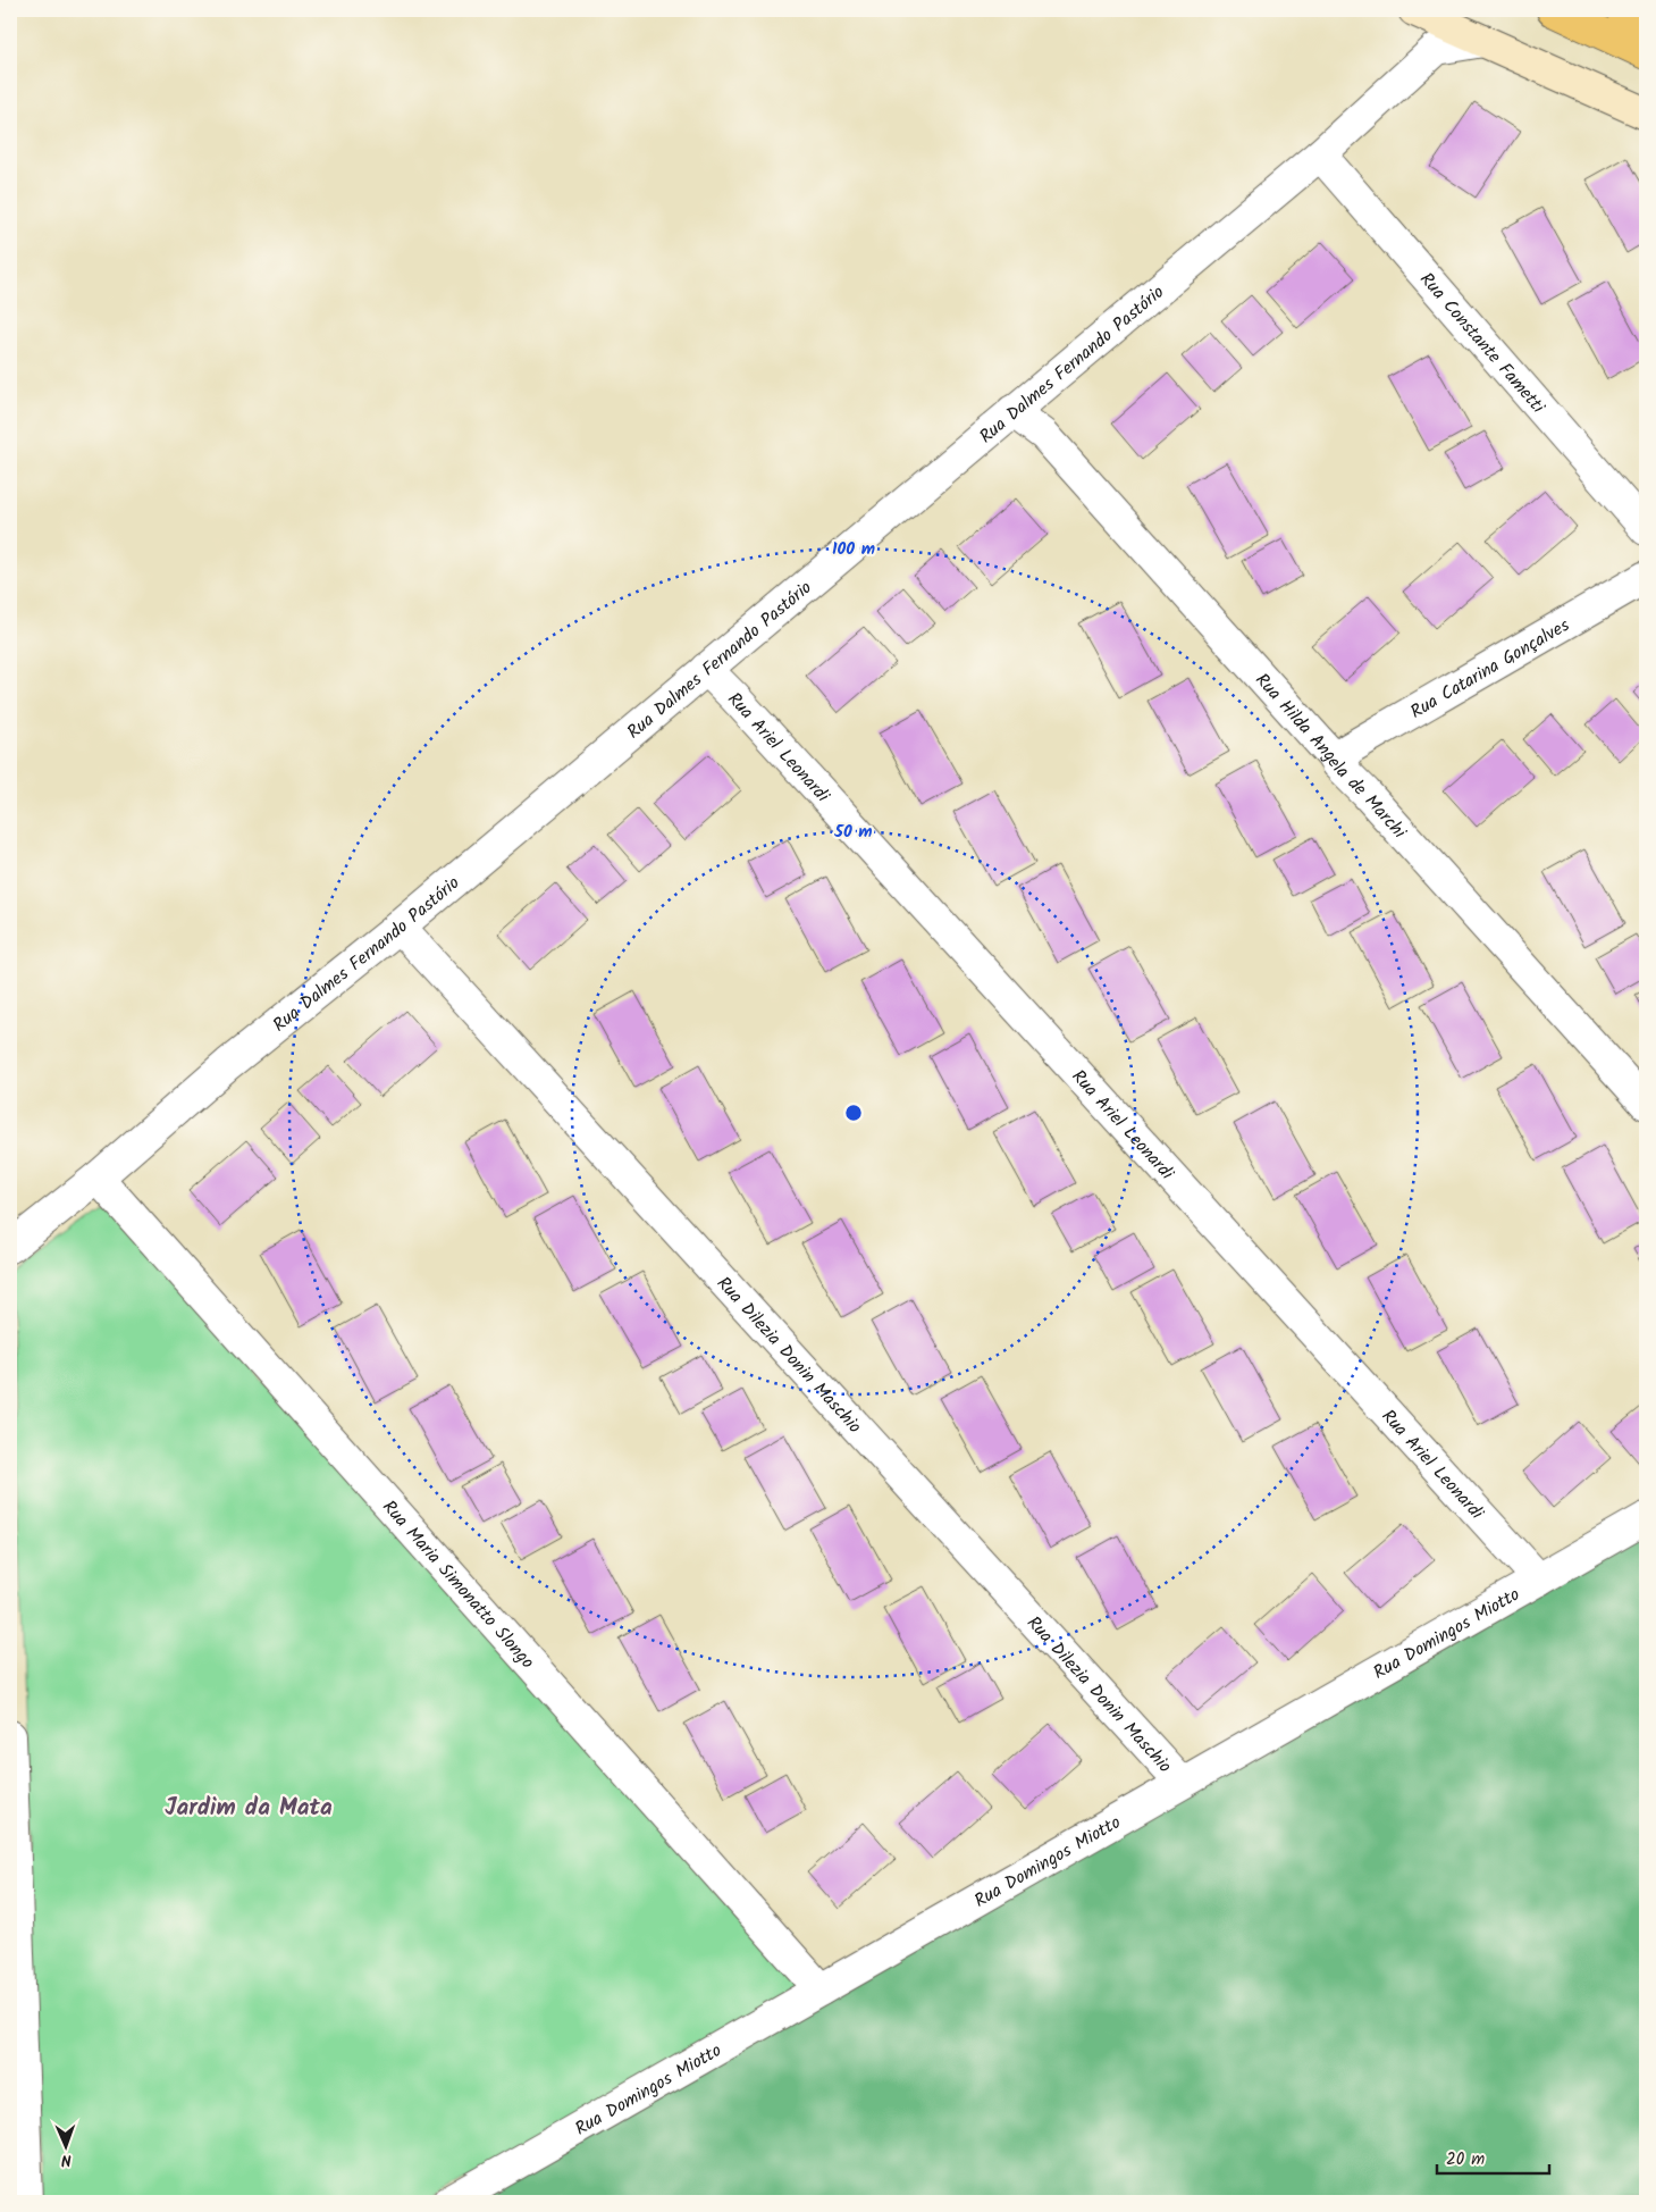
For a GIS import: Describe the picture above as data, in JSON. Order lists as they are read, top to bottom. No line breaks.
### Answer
{"streets":{"street":["Rua Constante Fametti","Rua Dalmes Fernando Pastório","Rua Catarina Gonçalves","Rua Ariel Leonardi","Rua Hilda Angela de Marchi","Rua Dilezia Donin Maschio","Rua Maria Simonatto Slongo","Rua Domingos Miotto"]},"crossings":[["Rua Constante Fametti","Rua Dalmes Fernando Pastório"],["Rua Dalmes Fernando Pastório","Rua Ariel Leonardi"],["Rua Dalmes Fernando Pastório","Rua Hilda Angela de Marchi"],["Rua Dalmes Fernando Pastório","Rua Dilezia Donin Maschio"],["Rua Dalmes Fernando Pastório","Rua Maria Simonatto Slongo"],["Rua Catarina Gonçalves","Rua Hilda Angela de Marchi"],["Rua Ariel Leonardi","Rua Domingos Miotto"],["Rua Dilezia Donin Maschio","Rua Domingos Miotto"],["Rua Maria Simonatto Slongo","Rua Domingos Miotto"]],"districts":["Jardim da Mata"],"scale_bar":"20 m","north":"bottom","rings":["100 m","50 m"]}
